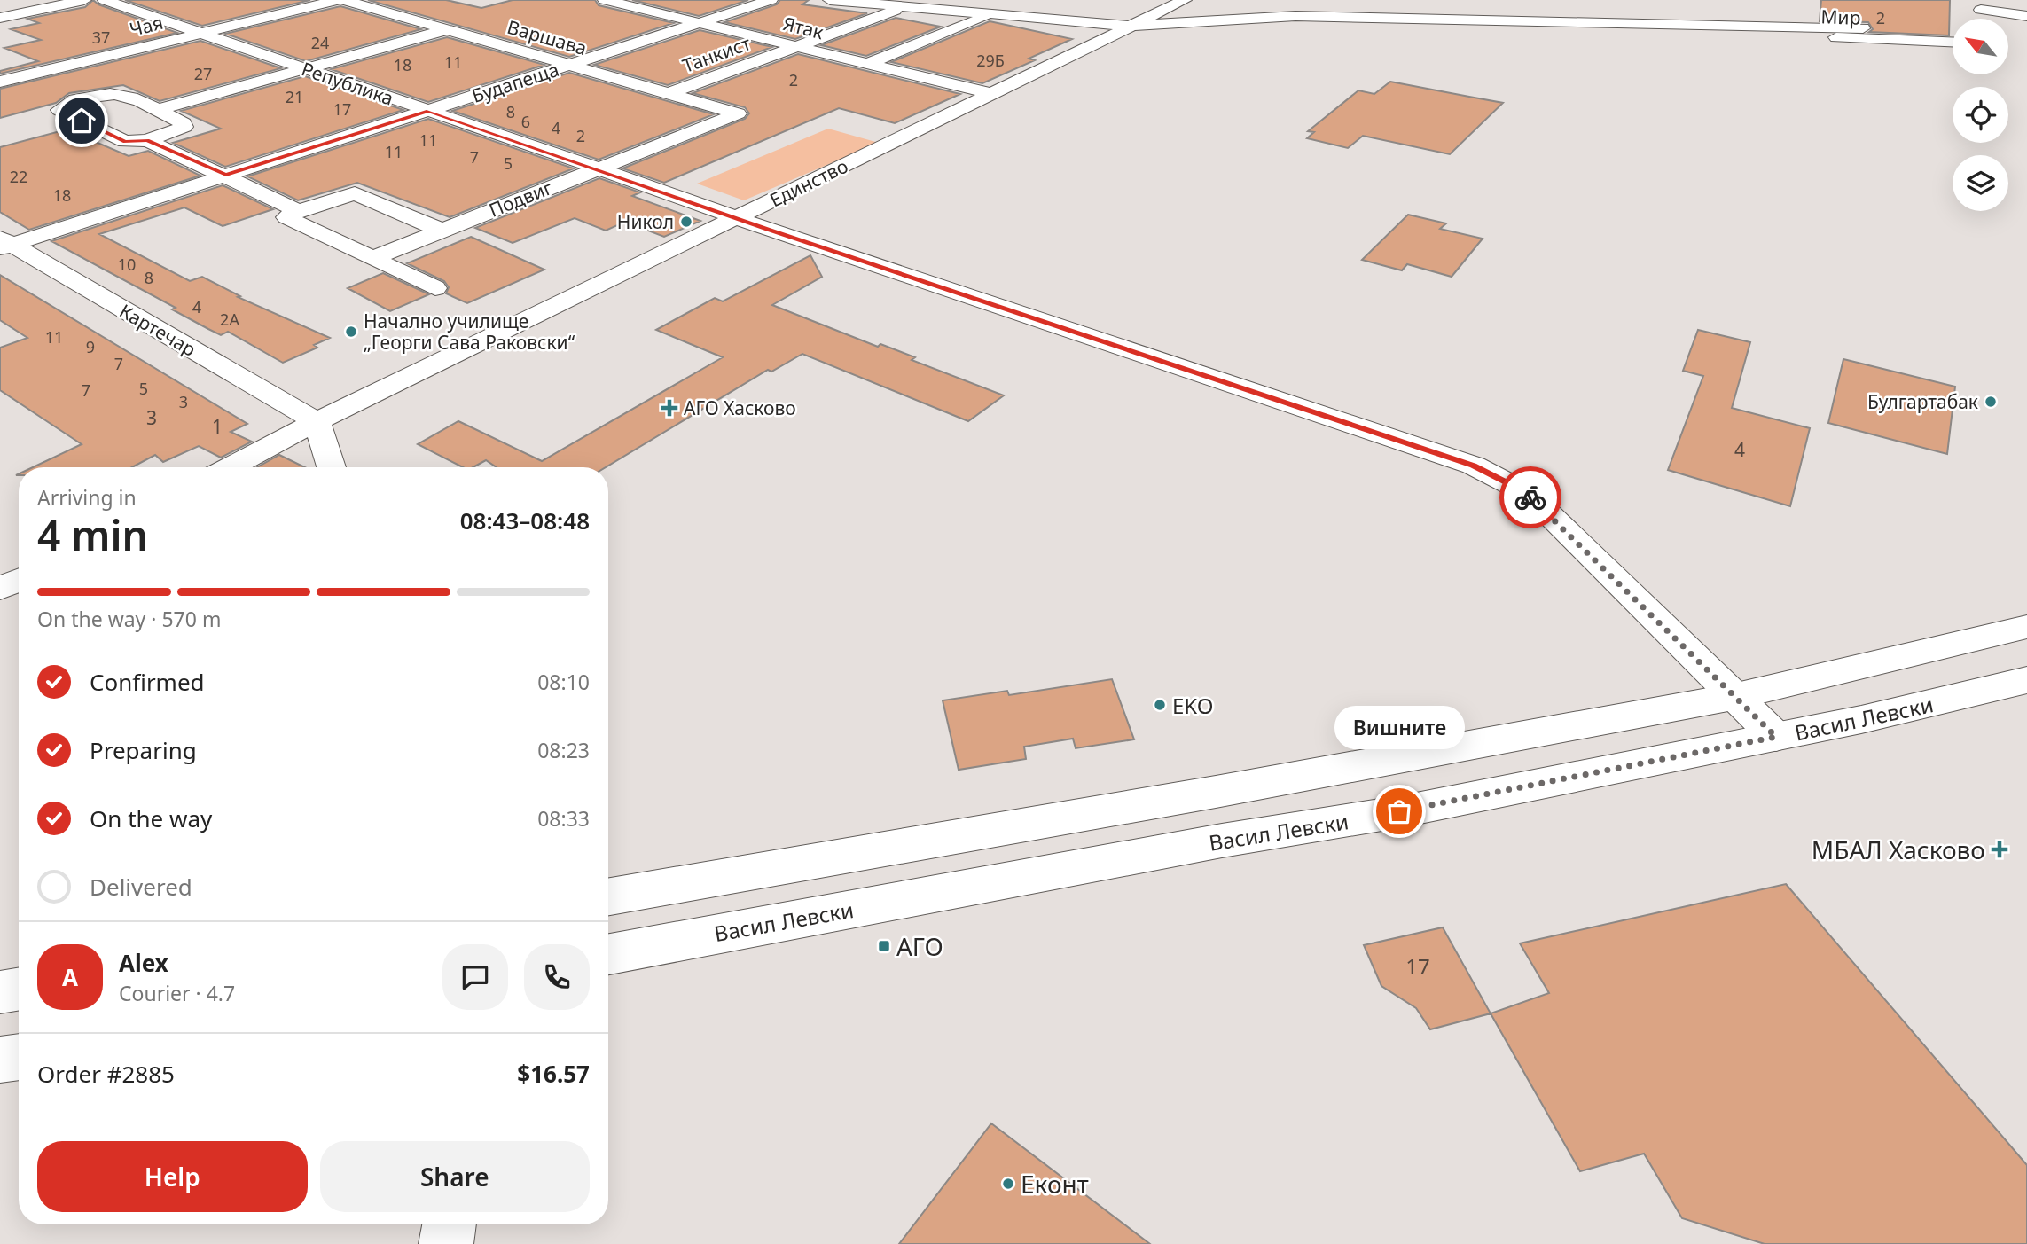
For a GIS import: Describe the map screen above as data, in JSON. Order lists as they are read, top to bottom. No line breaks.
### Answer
{"streets":{"street":["Мир","Чая","Ятак","Варшава","Танкист","Будапеща","Република","Единство","Подвиг","Картечар","Васил Левски"]},"crossings":[["Мир","Единство"],["Чая","Република"],["Ятак","Танкист"],["Ятак","Будапеща"],["Ятак","Единство"],["Варшава","Танкист"],["Варшава","Будапеща"],["Варшава","Подвиг"],["Будапеща","Република"],["Будапеща","Картечар"],["Република","Единство"],["Република","Подвиг"],["Република","Васил Левски"],["Единство","Картечар"]],"places":{"other":["Никол","Начално училище „Георги Сава Раковски“","Булгартабак","EKO","Вишните","Еконт"],"health":["АГО Хасково","МБАЛ Хасково"],"transit":["АГО"]},"house_numbers":["2","37","24","29Б","11","18","27","2","21","17","8","6","4","2","11","11","7","5","22","18","10","8","4","2А","11","9","7","5","7","3","3","1","4","17"],"north":"top left","page":{"heading":["4 min","Arriving in","08:43–08:48"],"panel":["Alex","Courier · 4.7","Order #2885","$16.57"],"bar":"On the way · 570 m","list":[["Confirmed","08:10"],["Preparing","08:23"],["On the way","08:33"],"Delivered"],"bubble":"Вишните","round":"A","buttons":["Help","Share"]}}
